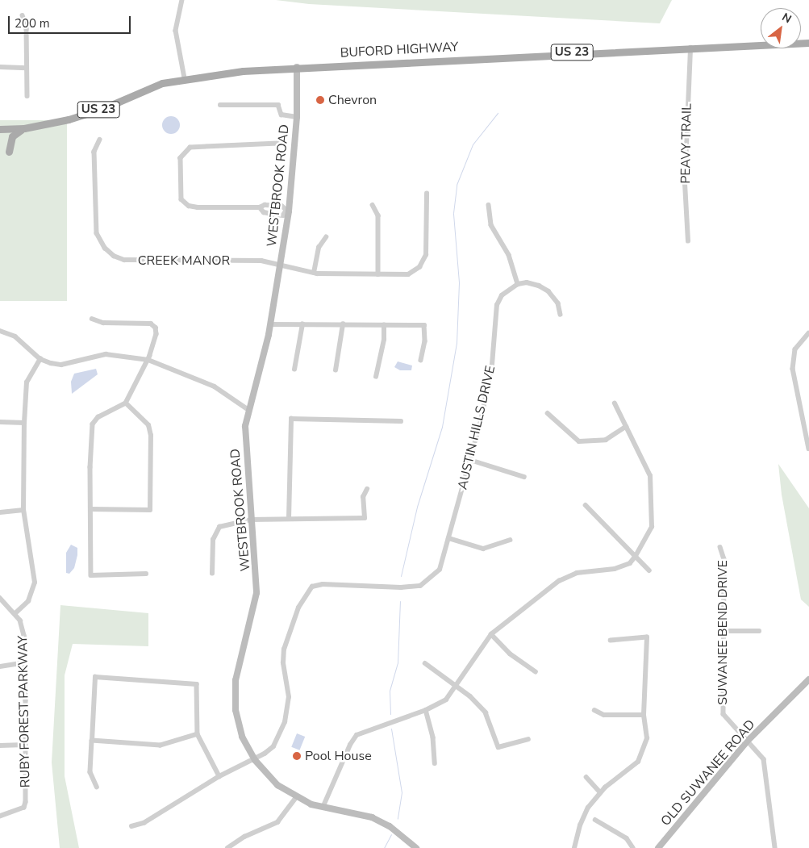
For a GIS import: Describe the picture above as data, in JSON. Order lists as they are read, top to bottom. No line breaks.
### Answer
{"streets":{"main road":["BUFORD HIGHWAY","US 23"],"street":["PEAVY TRAIL","WESTBROOK ROAD","CREEK MANOR","AUSTIN HILLS DRIVE","SUWANEE BEND DRIVE","RUBY FOREST PARKWAY","OLD SUWANEE ROAD"]},"crossings":[["BUFORD HIGHWAY","PEAVY TRAIL"],["BUFORD HIGHWAY","WESTBROOK ROAD"],["WESTBROOK ROAD","CREEK MANOR"],["WESTBROOK ROAD","AUSTIN HILLS DRIVE"],["SUWANEE BEND DRIVE","OLD SUWANEE ROAD"]],"places":["Chevron","Pool House"],"scale_bar":"200 m","north":"top right"}
